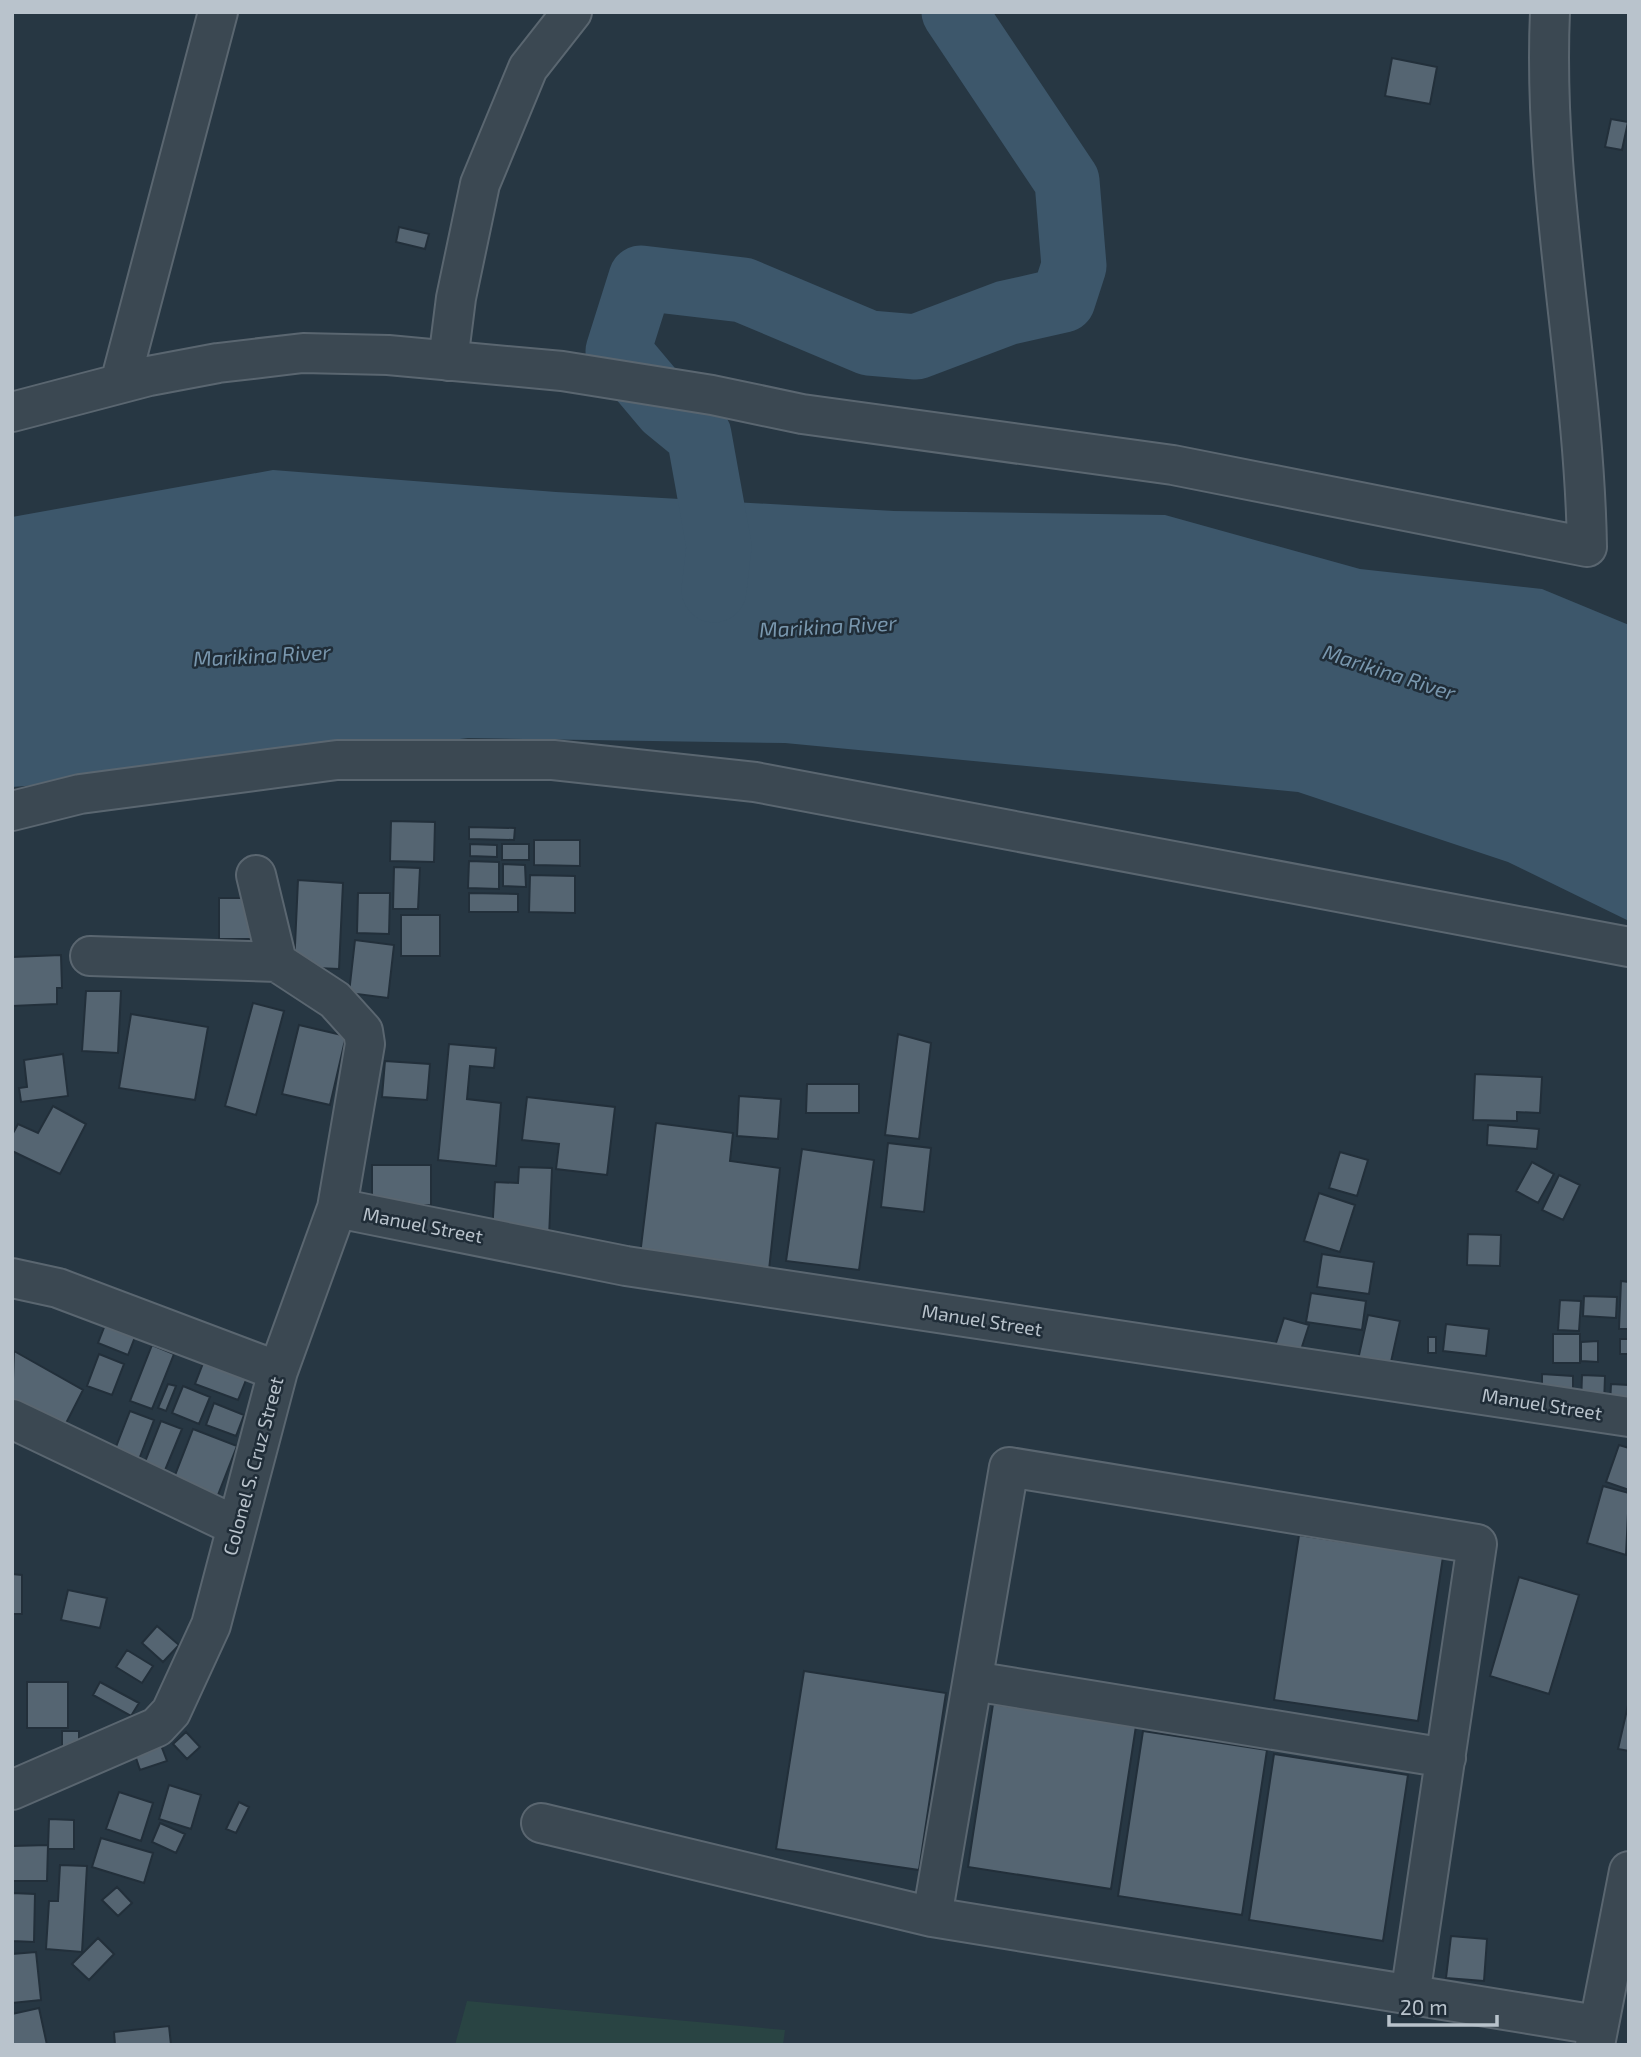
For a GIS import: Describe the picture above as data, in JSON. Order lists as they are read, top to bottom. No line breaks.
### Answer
{"streets":{"street":["Manuel Street","Colonel S. Cruz Street"]},"crossings":[["Manuel Street","Colonel S. Cruz Street"]],"water":["Marikina River"],"scale_bar":"20 m"}
